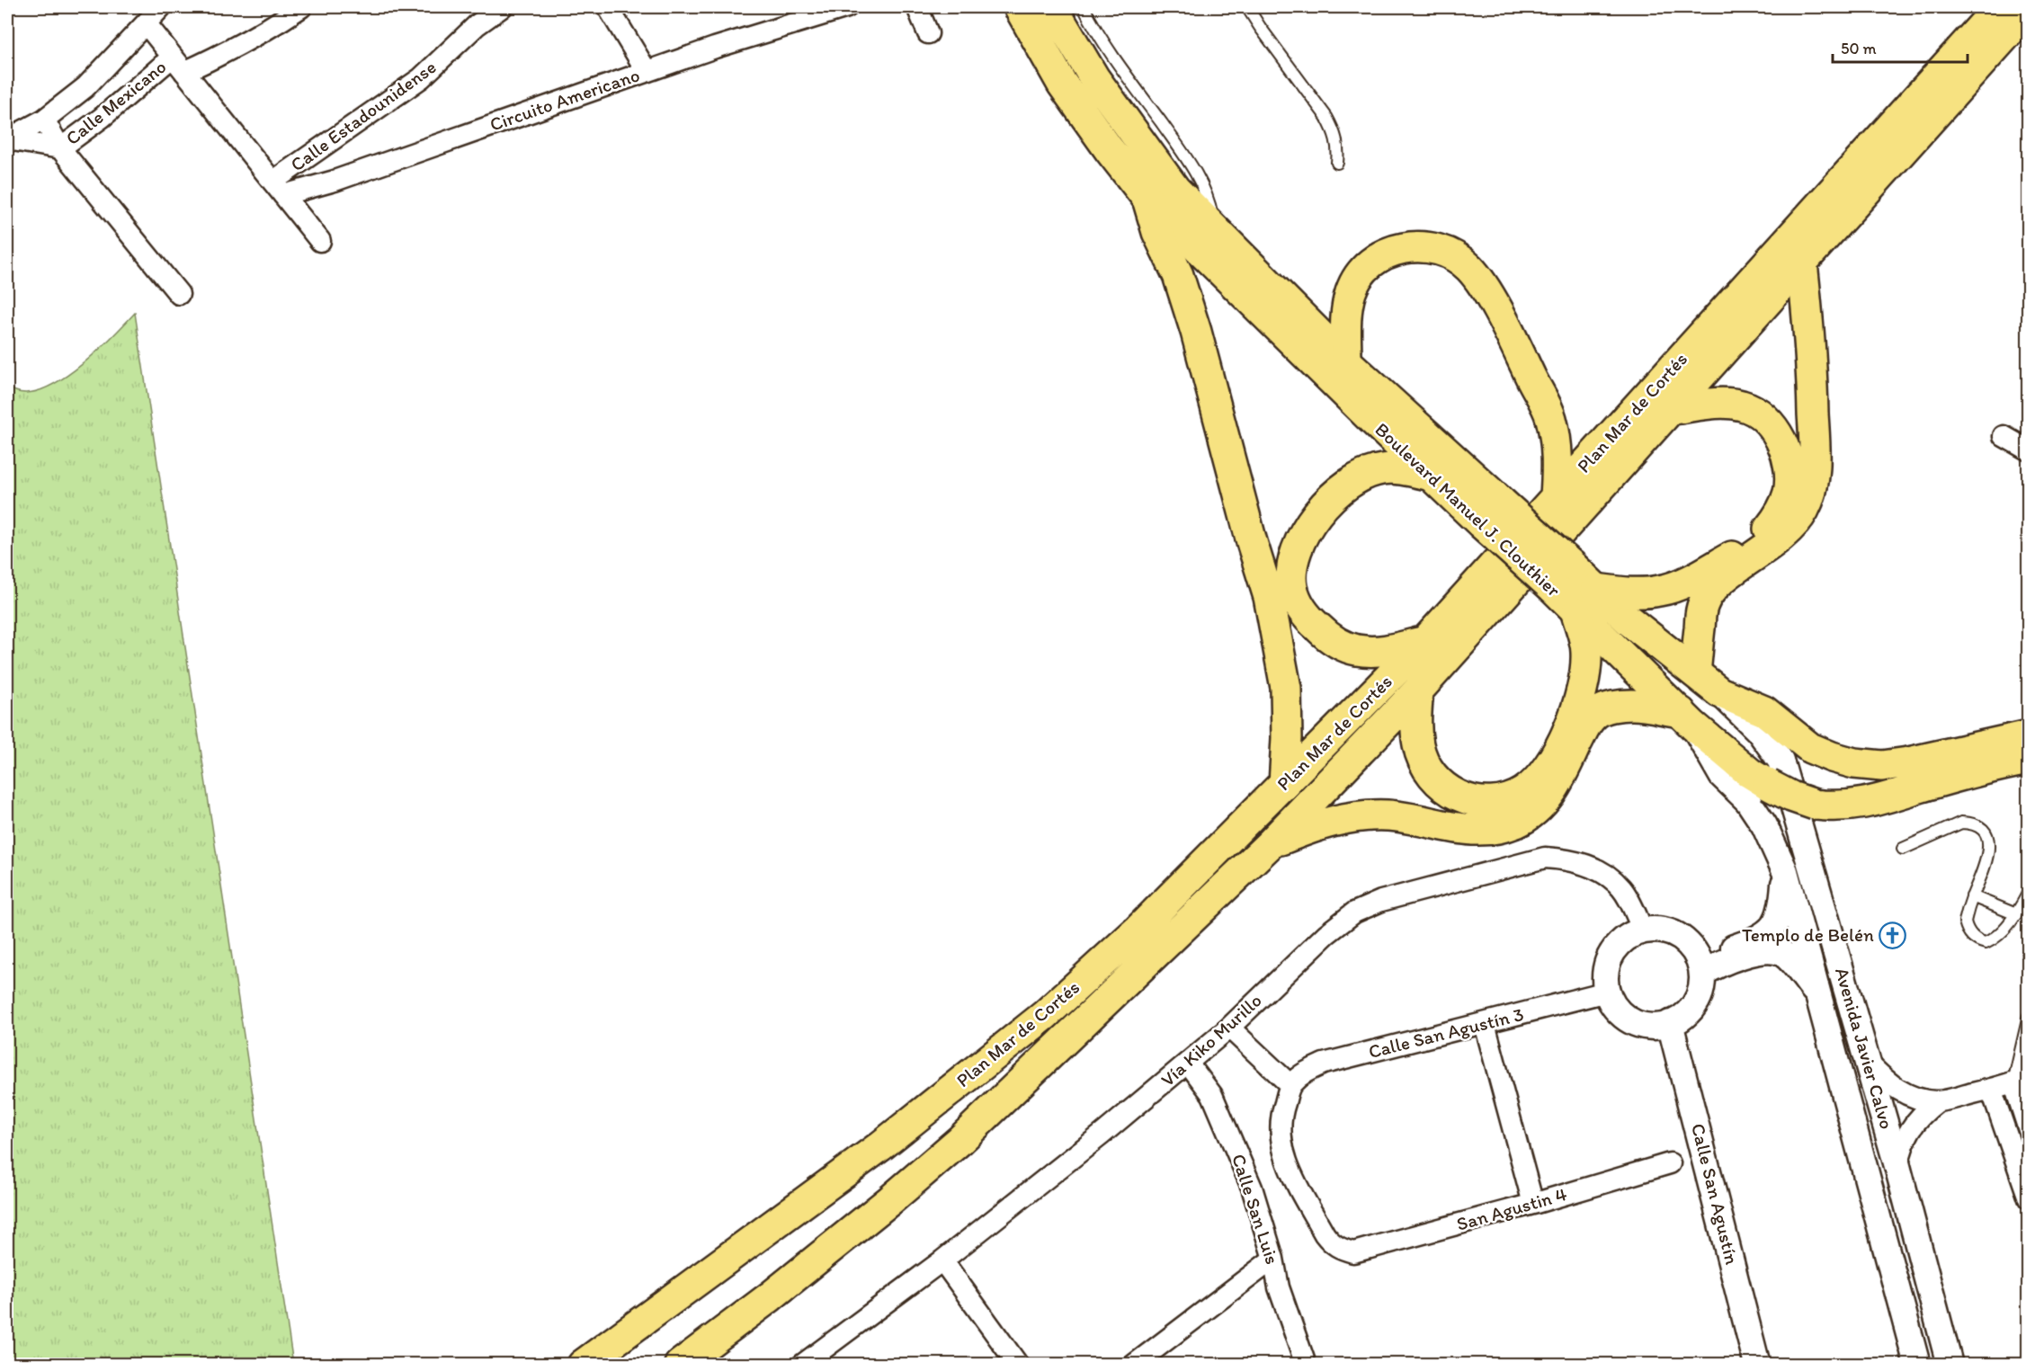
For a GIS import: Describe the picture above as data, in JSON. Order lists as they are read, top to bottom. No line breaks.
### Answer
{"streets":{"main road":["Plan Mar de Cortés","Boulevard Manuel J. Clouthier"],"street":["Circuito Americano","Calle Mexicano","Calle Estadounidense","Calle San Agustín 3","Vía Kiko Murillo","Avenida Javier Calvo","Calle San Agustín","Calle San Luis","San Agustin 4"]},"crossings":[["Circuito Americano","Calle Estadounidense"],["Boulevard Manuel J. Clouthier","Avenida Javier Calvo"],["Calle San Agustín 3","Vía Kiko Murillo"],["Calle San Agustín 3","Calle San Agustín"],["Calle San Agustín 3","San Agustin 4"],["Vía Kiko Murillo","Calle San Agustín"],["Vía Kiko Murillo","Calle San Luis"]],"places":{"church":["Templo de Belén"]},"scale_bar":"50 m"}
